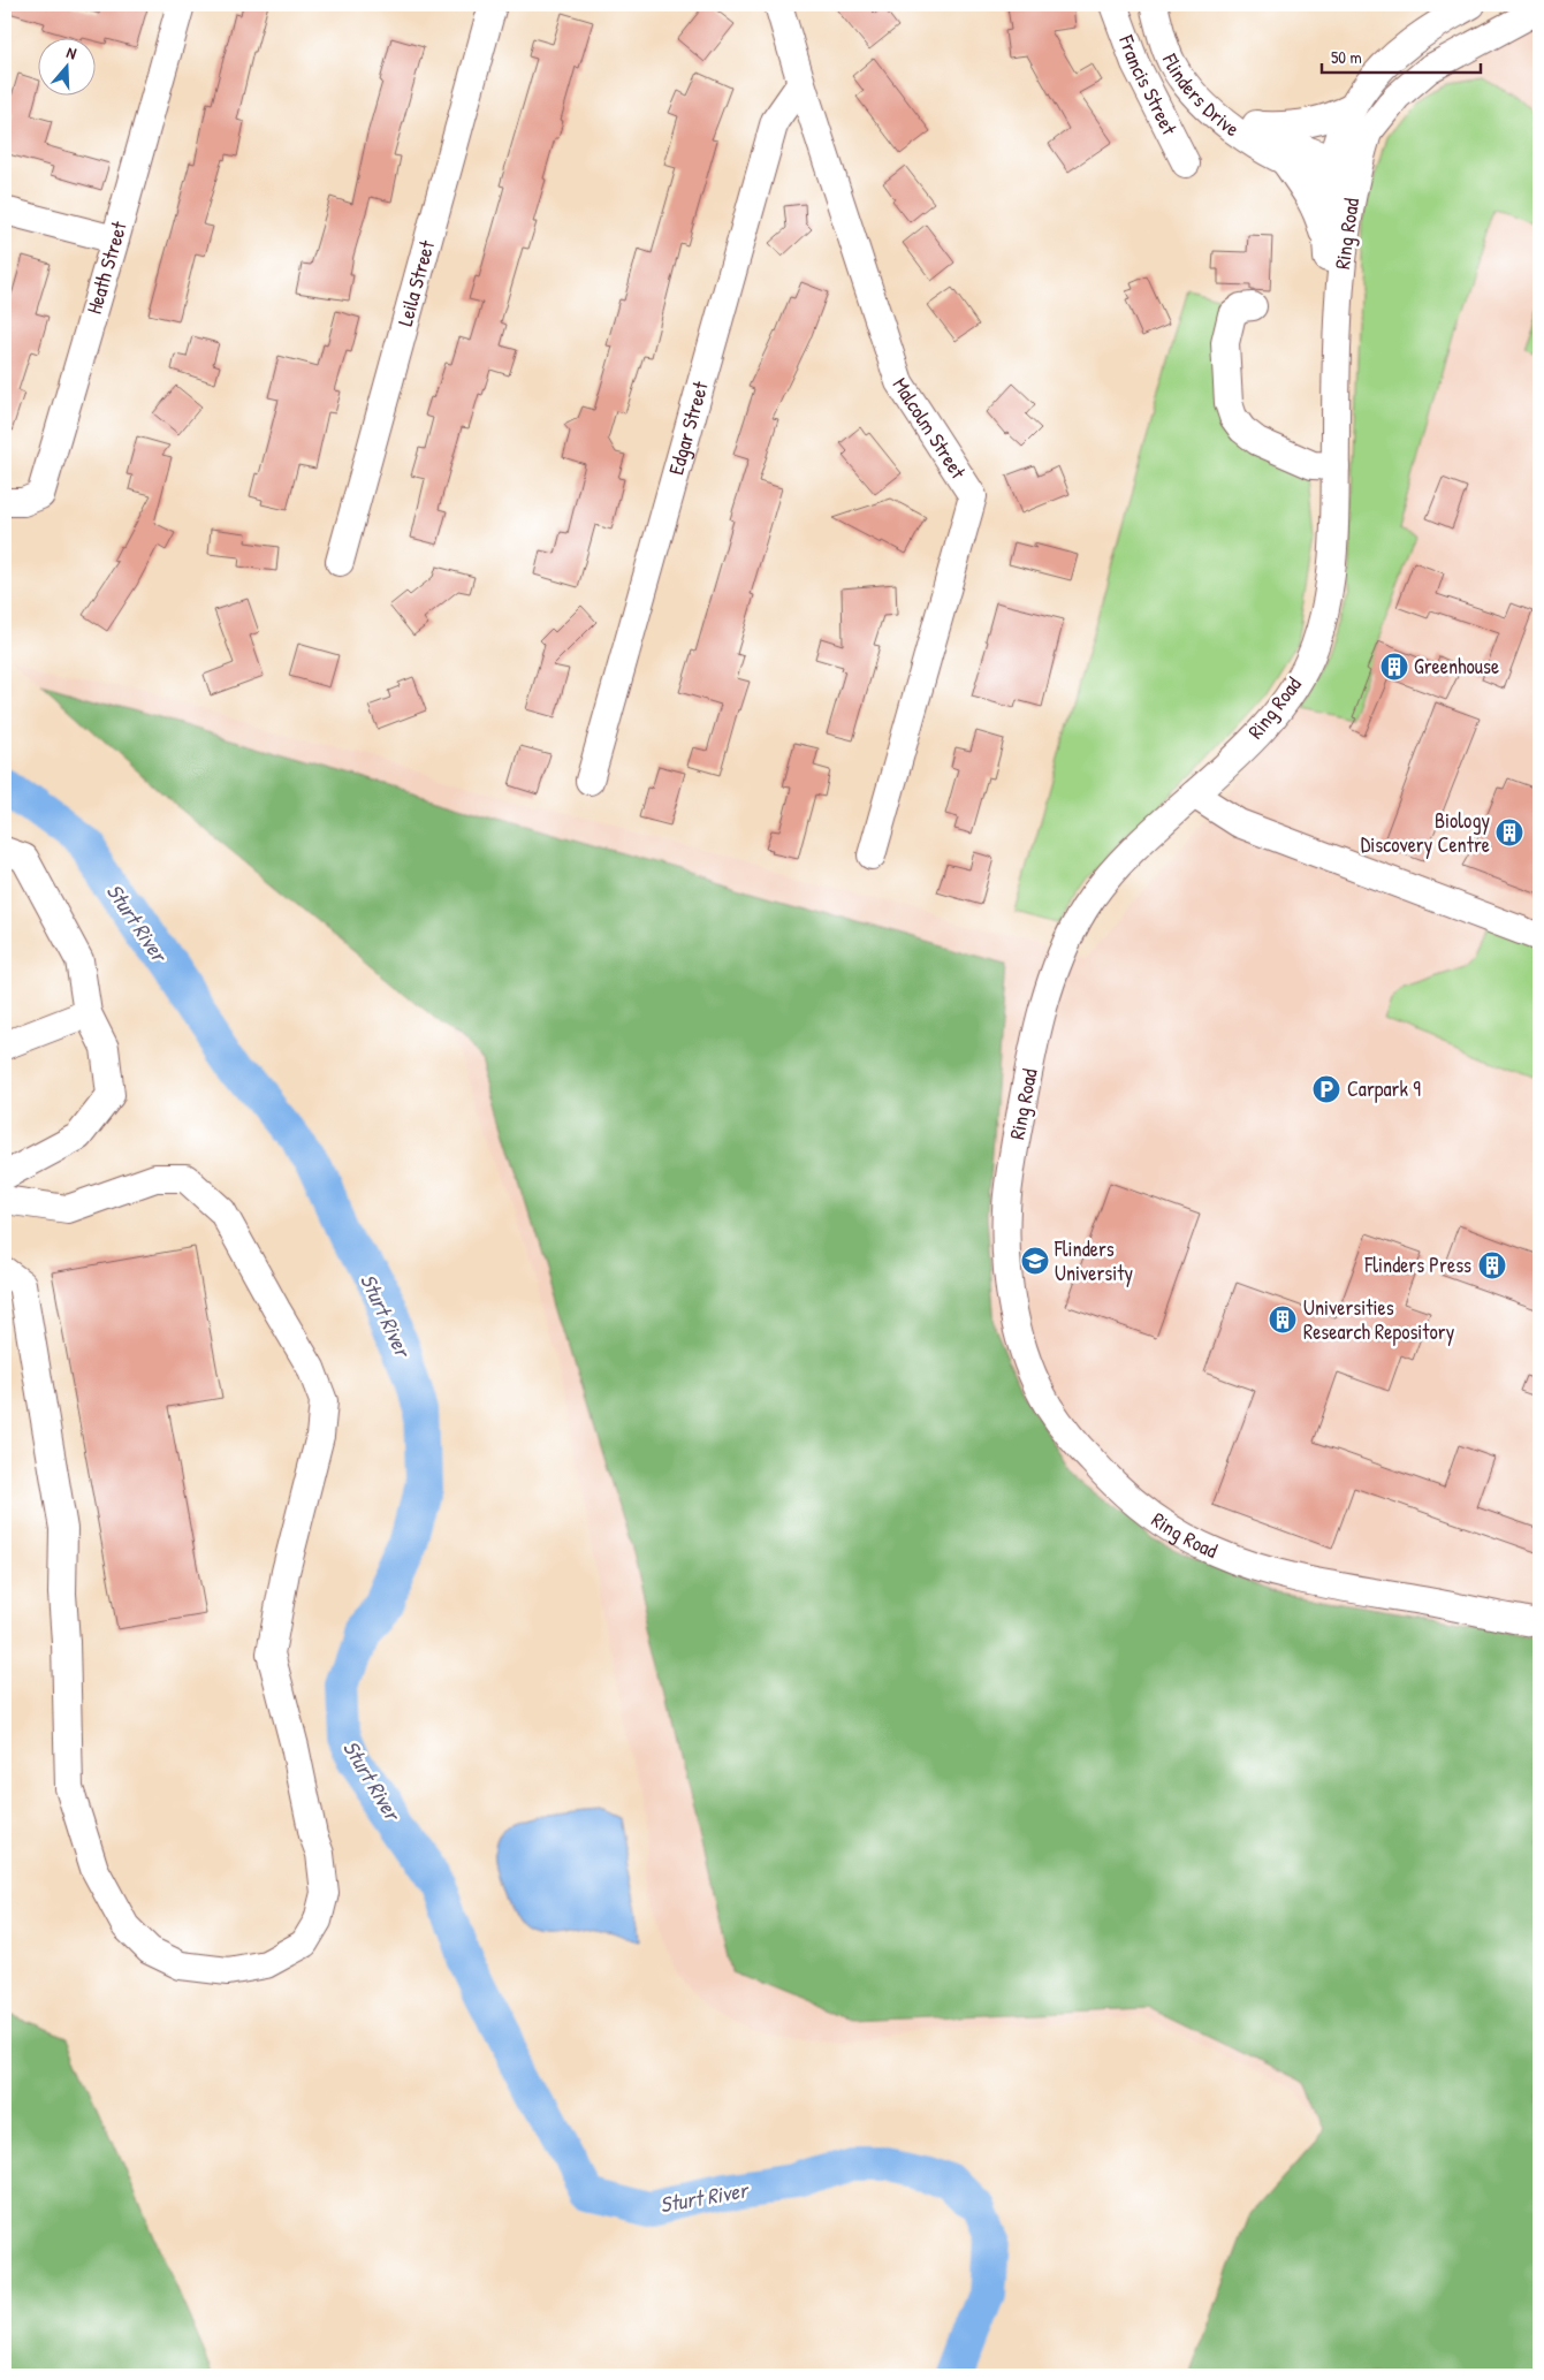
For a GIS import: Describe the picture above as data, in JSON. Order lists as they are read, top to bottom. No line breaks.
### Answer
{"streets":{"street":["Francis Street","Flinders Drive","Ring Road","Heath Street","Leila Street","Edgar Street","Malcolm Street"]},"crossings":[["Flinders Drive","Ring Road"],["Edgar Street","Malcolm Street"]],"water":["Sturt River"],"places":{"building":["Greenhouse","Biology Discovery Centre","Flinders Press","Universities Research Repository"],"parking":["Carpark 9"],"school or university":["Flinders University"]},"scale_bar":"50 m","north":"top"}
